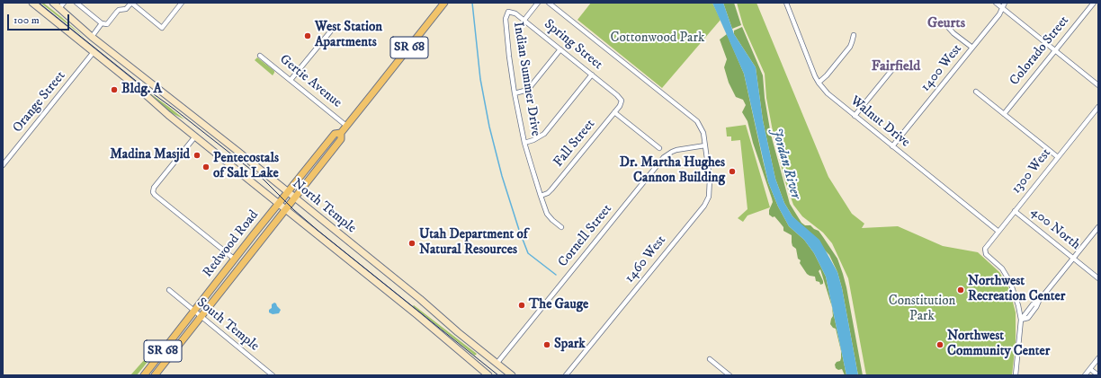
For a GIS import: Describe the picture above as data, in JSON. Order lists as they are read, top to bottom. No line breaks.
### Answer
{"streets":{"main road":["SR 68","North Temple","Redwood Road"],"street":["Spring Street","Colorado Street","1400 West","Indian Summer Drive","Gertie Avenue","Orange Street","Walnut Drive","Fall Street","1300 West","400 North","Cornell Street","1460 West","South Temple"]},"crossings":[["Spring Street","Indian Summer Drive"],["Spring Street","Fall Street"],["1400 West","Walnut Drive"],["Indian Summer Drive","Fall Street"],["Gertie Avenue","Redwood Road"],["Orange Street","North Temple"],["Walnut Drive","1300 West"],["1300 West","400 North"],["North Temple","Cornell Street"],["North Temple","Redwood Road"],["Cornell Street","1460 West"],["Redwood Road","South Temple"]],"districts":["Geurts","Fairfield"],"water":["Jordan River"],"parks":["Cottonwood Park","Constitution Park"],"places":["West Station Apartments","Bldg. A","Madina Masjid","Pentecostals of Salt Lake","Dr. Martha Hughes Cannon Building","Utah Department of Natural Resources","Northwest Recreation Center","The Gauge","Spark","Northwest Community Center"],"scale_bar":"100 m"}
